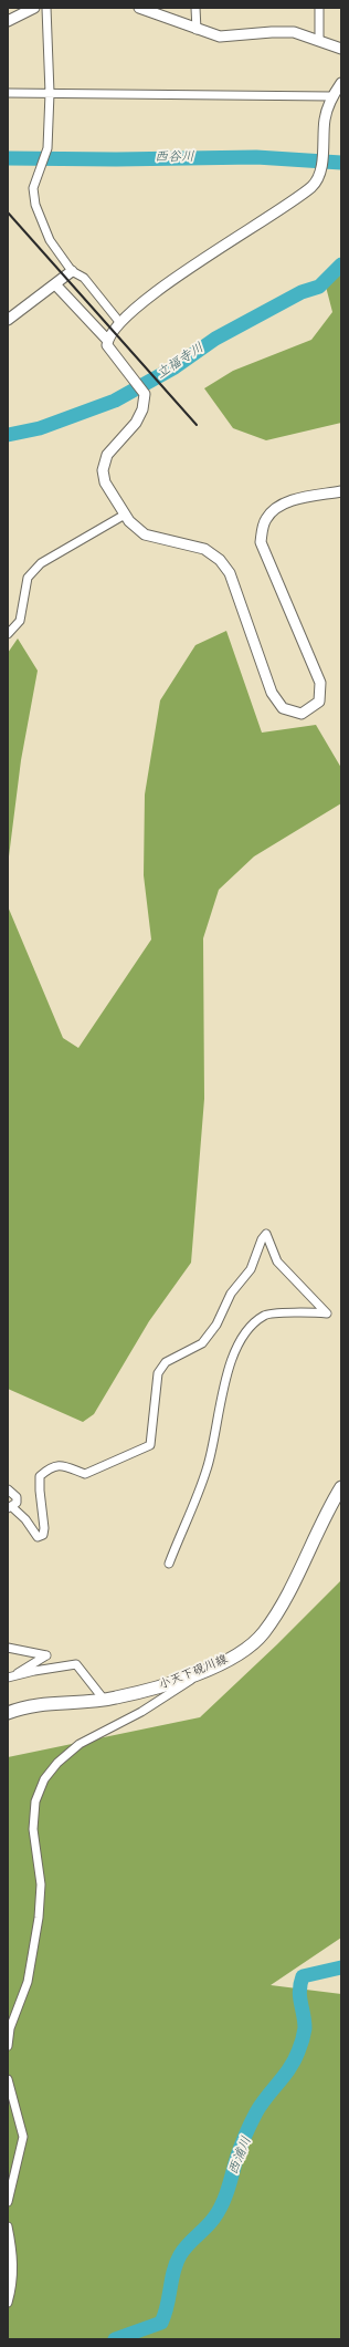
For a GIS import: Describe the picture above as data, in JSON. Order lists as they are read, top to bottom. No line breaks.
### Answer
{"streets":{"main road":["小天下硯川線"]},"water":["西谷川","立福寺川","西浦川"]}
